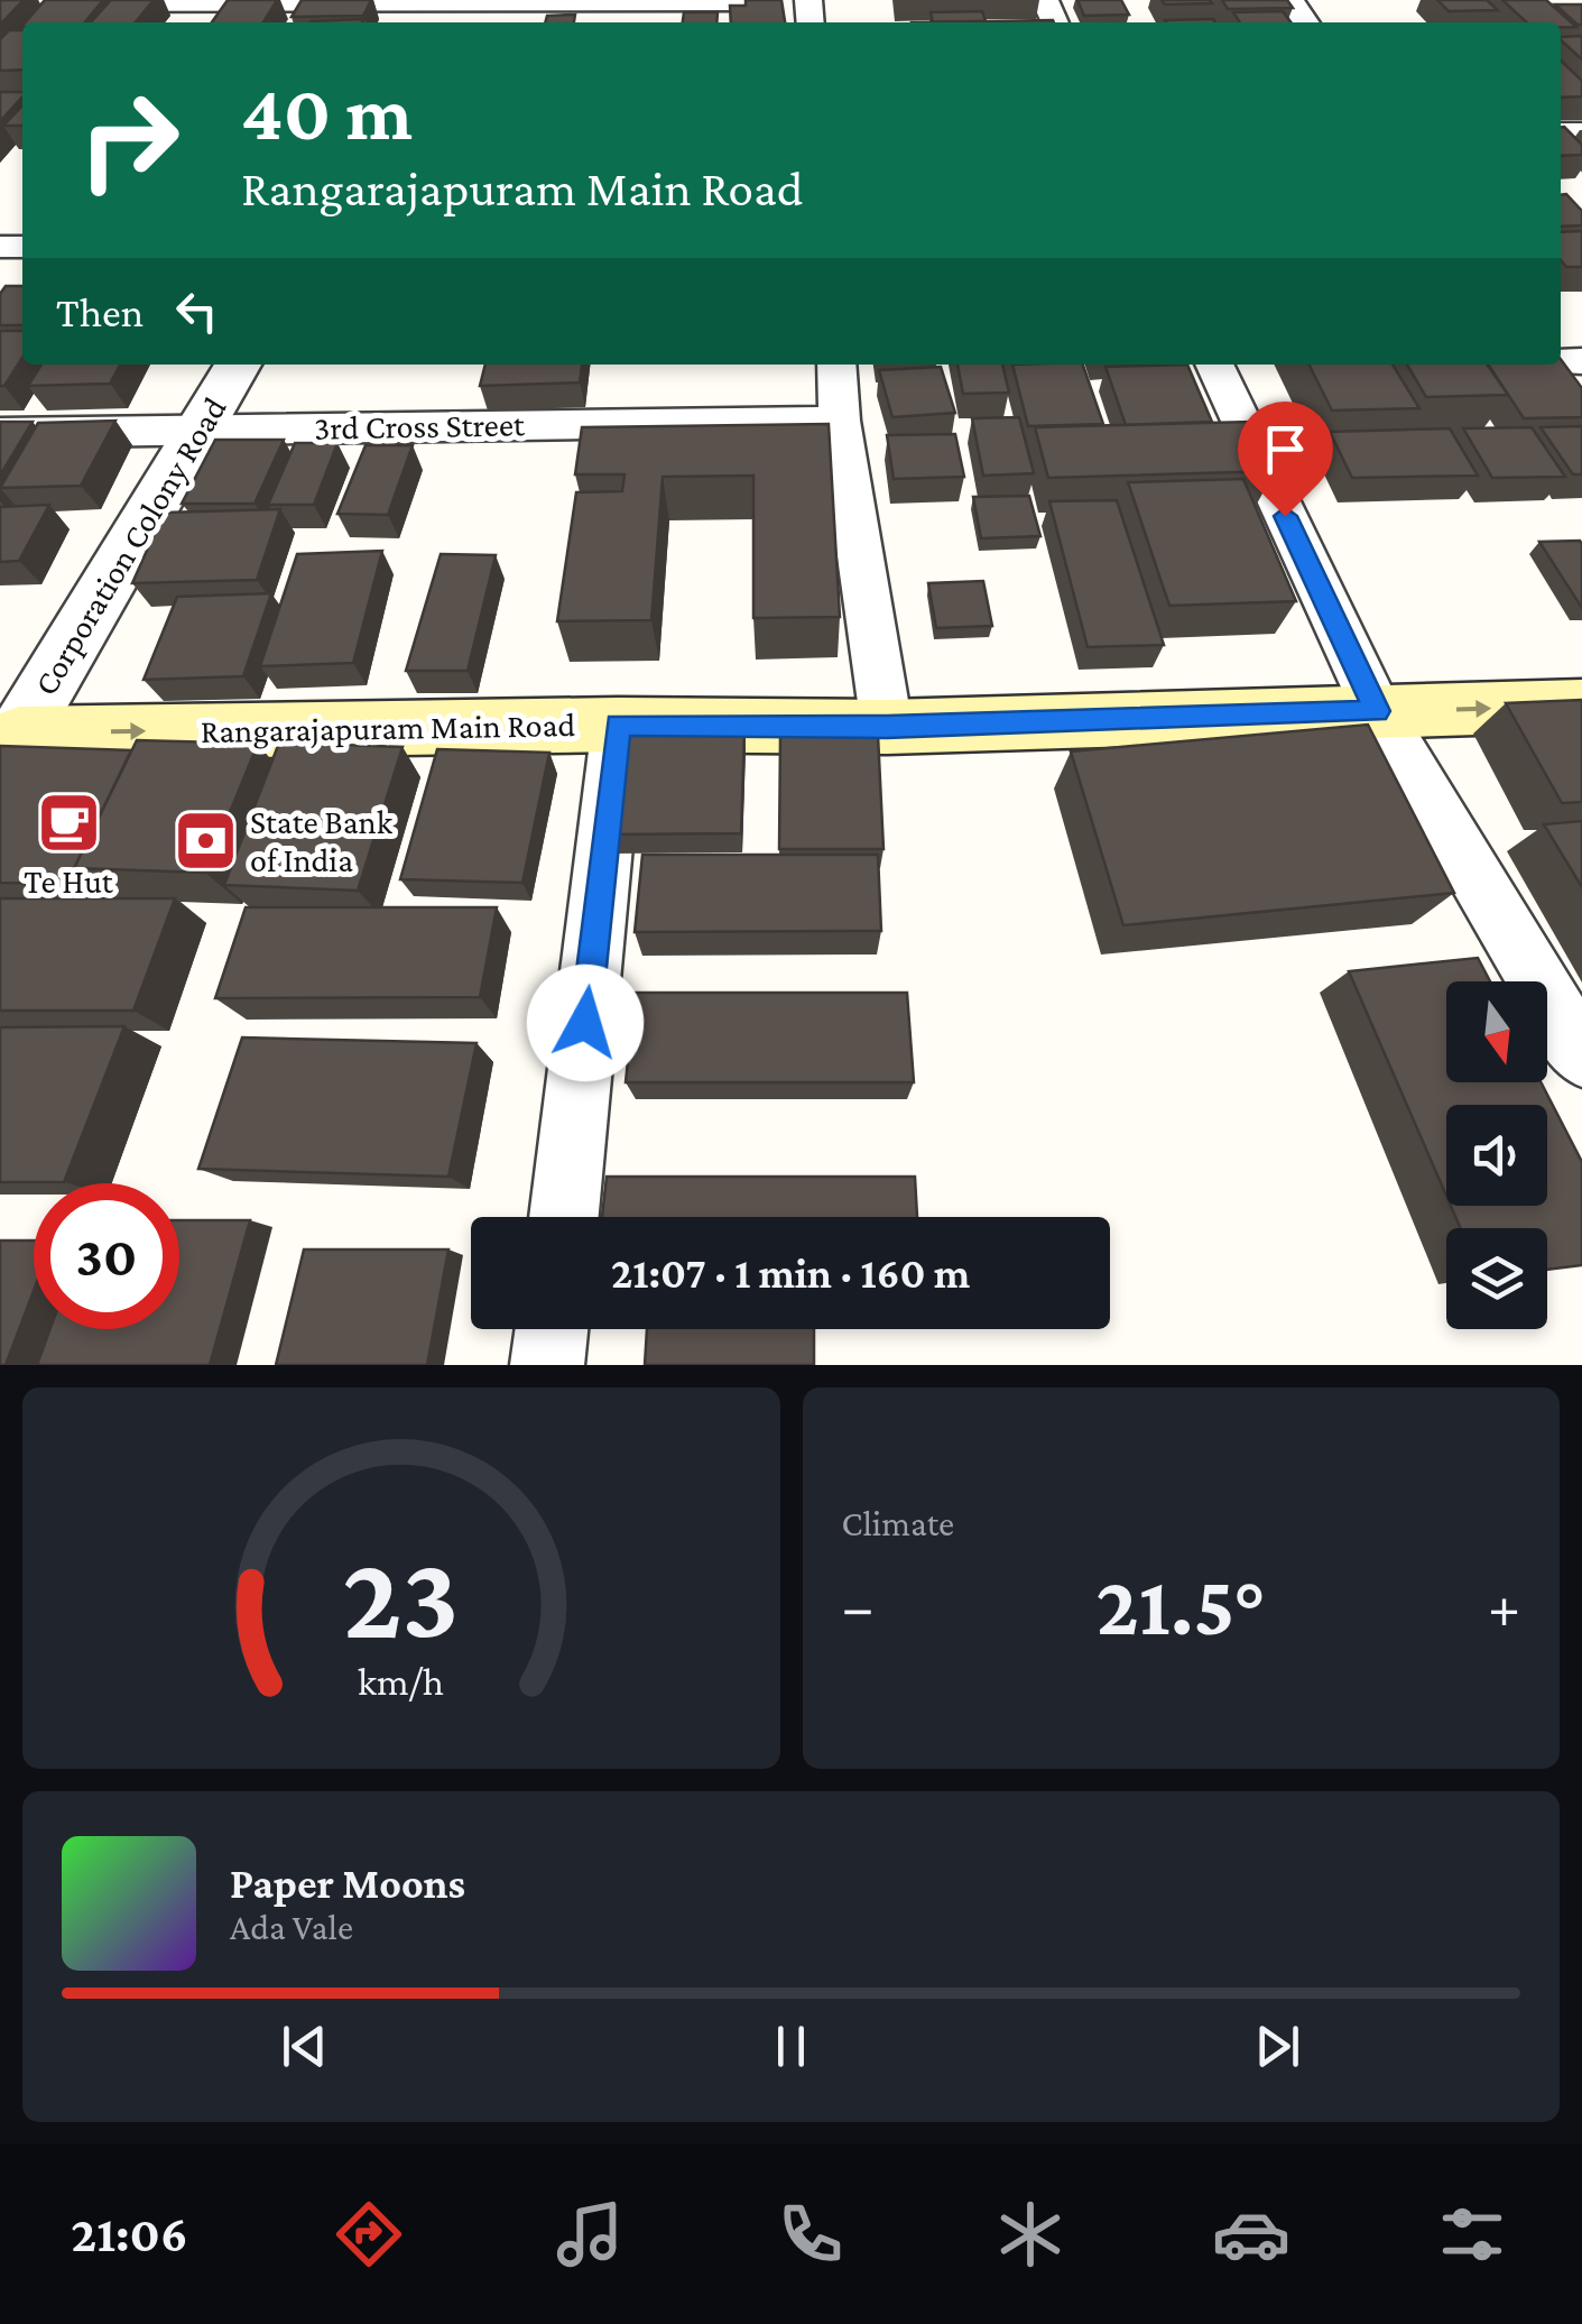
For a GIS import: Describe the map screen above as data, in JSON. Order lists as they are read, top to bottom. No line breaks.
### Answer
{"streets":{"main road":["Rangarajapuram Main Road"],"street":["3rd Cross Street","Corporation Colony Road"]},"crossings":[["3rd Cross Street","Corporation Colony Road"],["Corporation Colony Road","Rangarajapuram Main Road"]],"one_way":["Rangarajapuram Main Road"],"places":{"cafe":["Te Hut"],"bank":["State Bank of India"]},"north":"bottom","page":{"turn":["40 m","Rangarajapuram Main Road"],"then":"Then","limit":"30","trip":"21:07 · 1 min · 160 m","tile":"Climate","heat":["−","21.5°","+"],"song":["Paper Moons","Ada Vale"],"tabs":"21:06","gauge":["23","km/h"]}}
